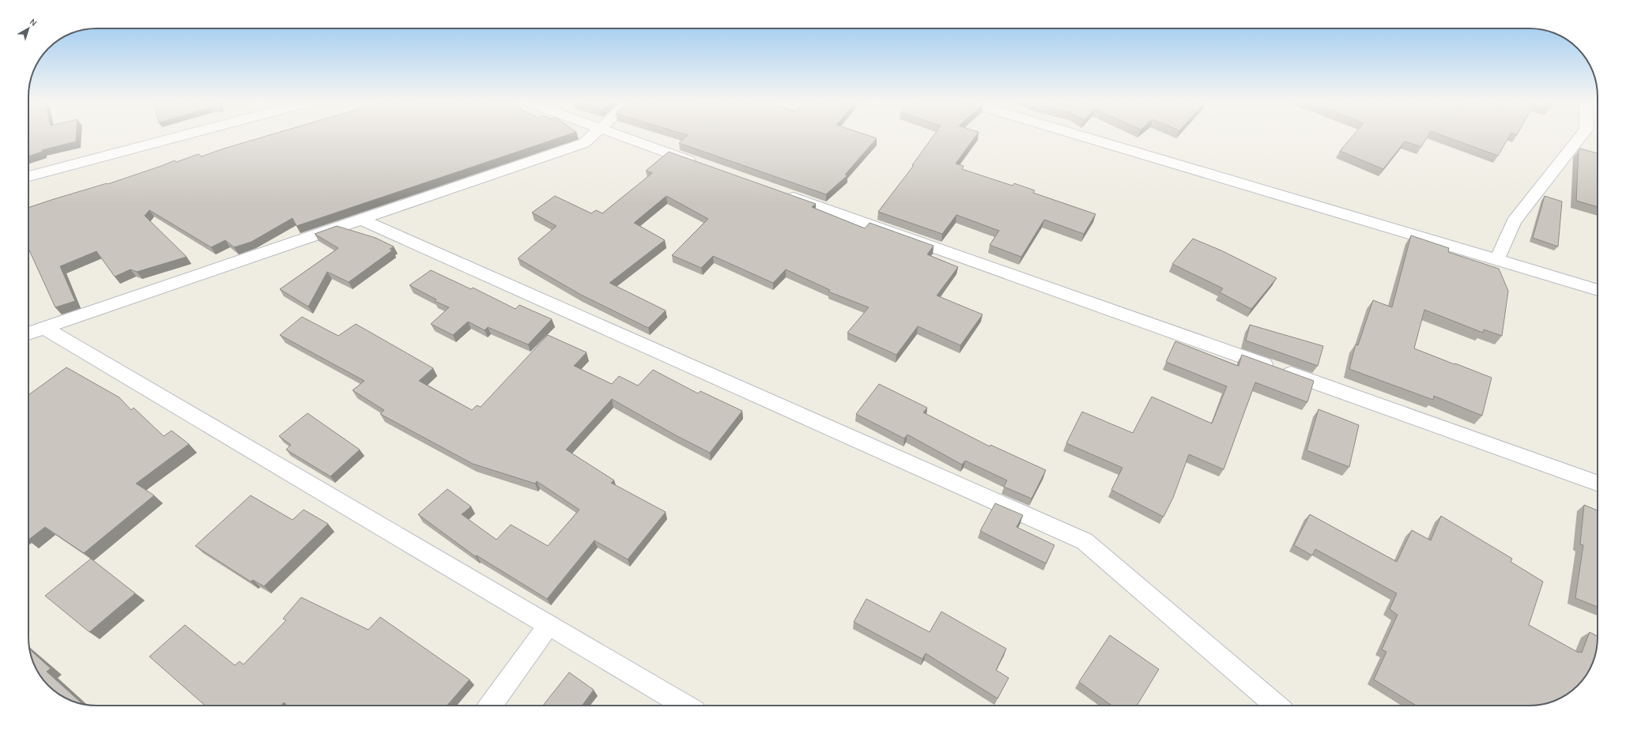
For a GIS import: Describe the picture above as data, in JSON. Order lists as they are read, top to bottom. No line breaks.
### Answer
{"north":"top right"}
